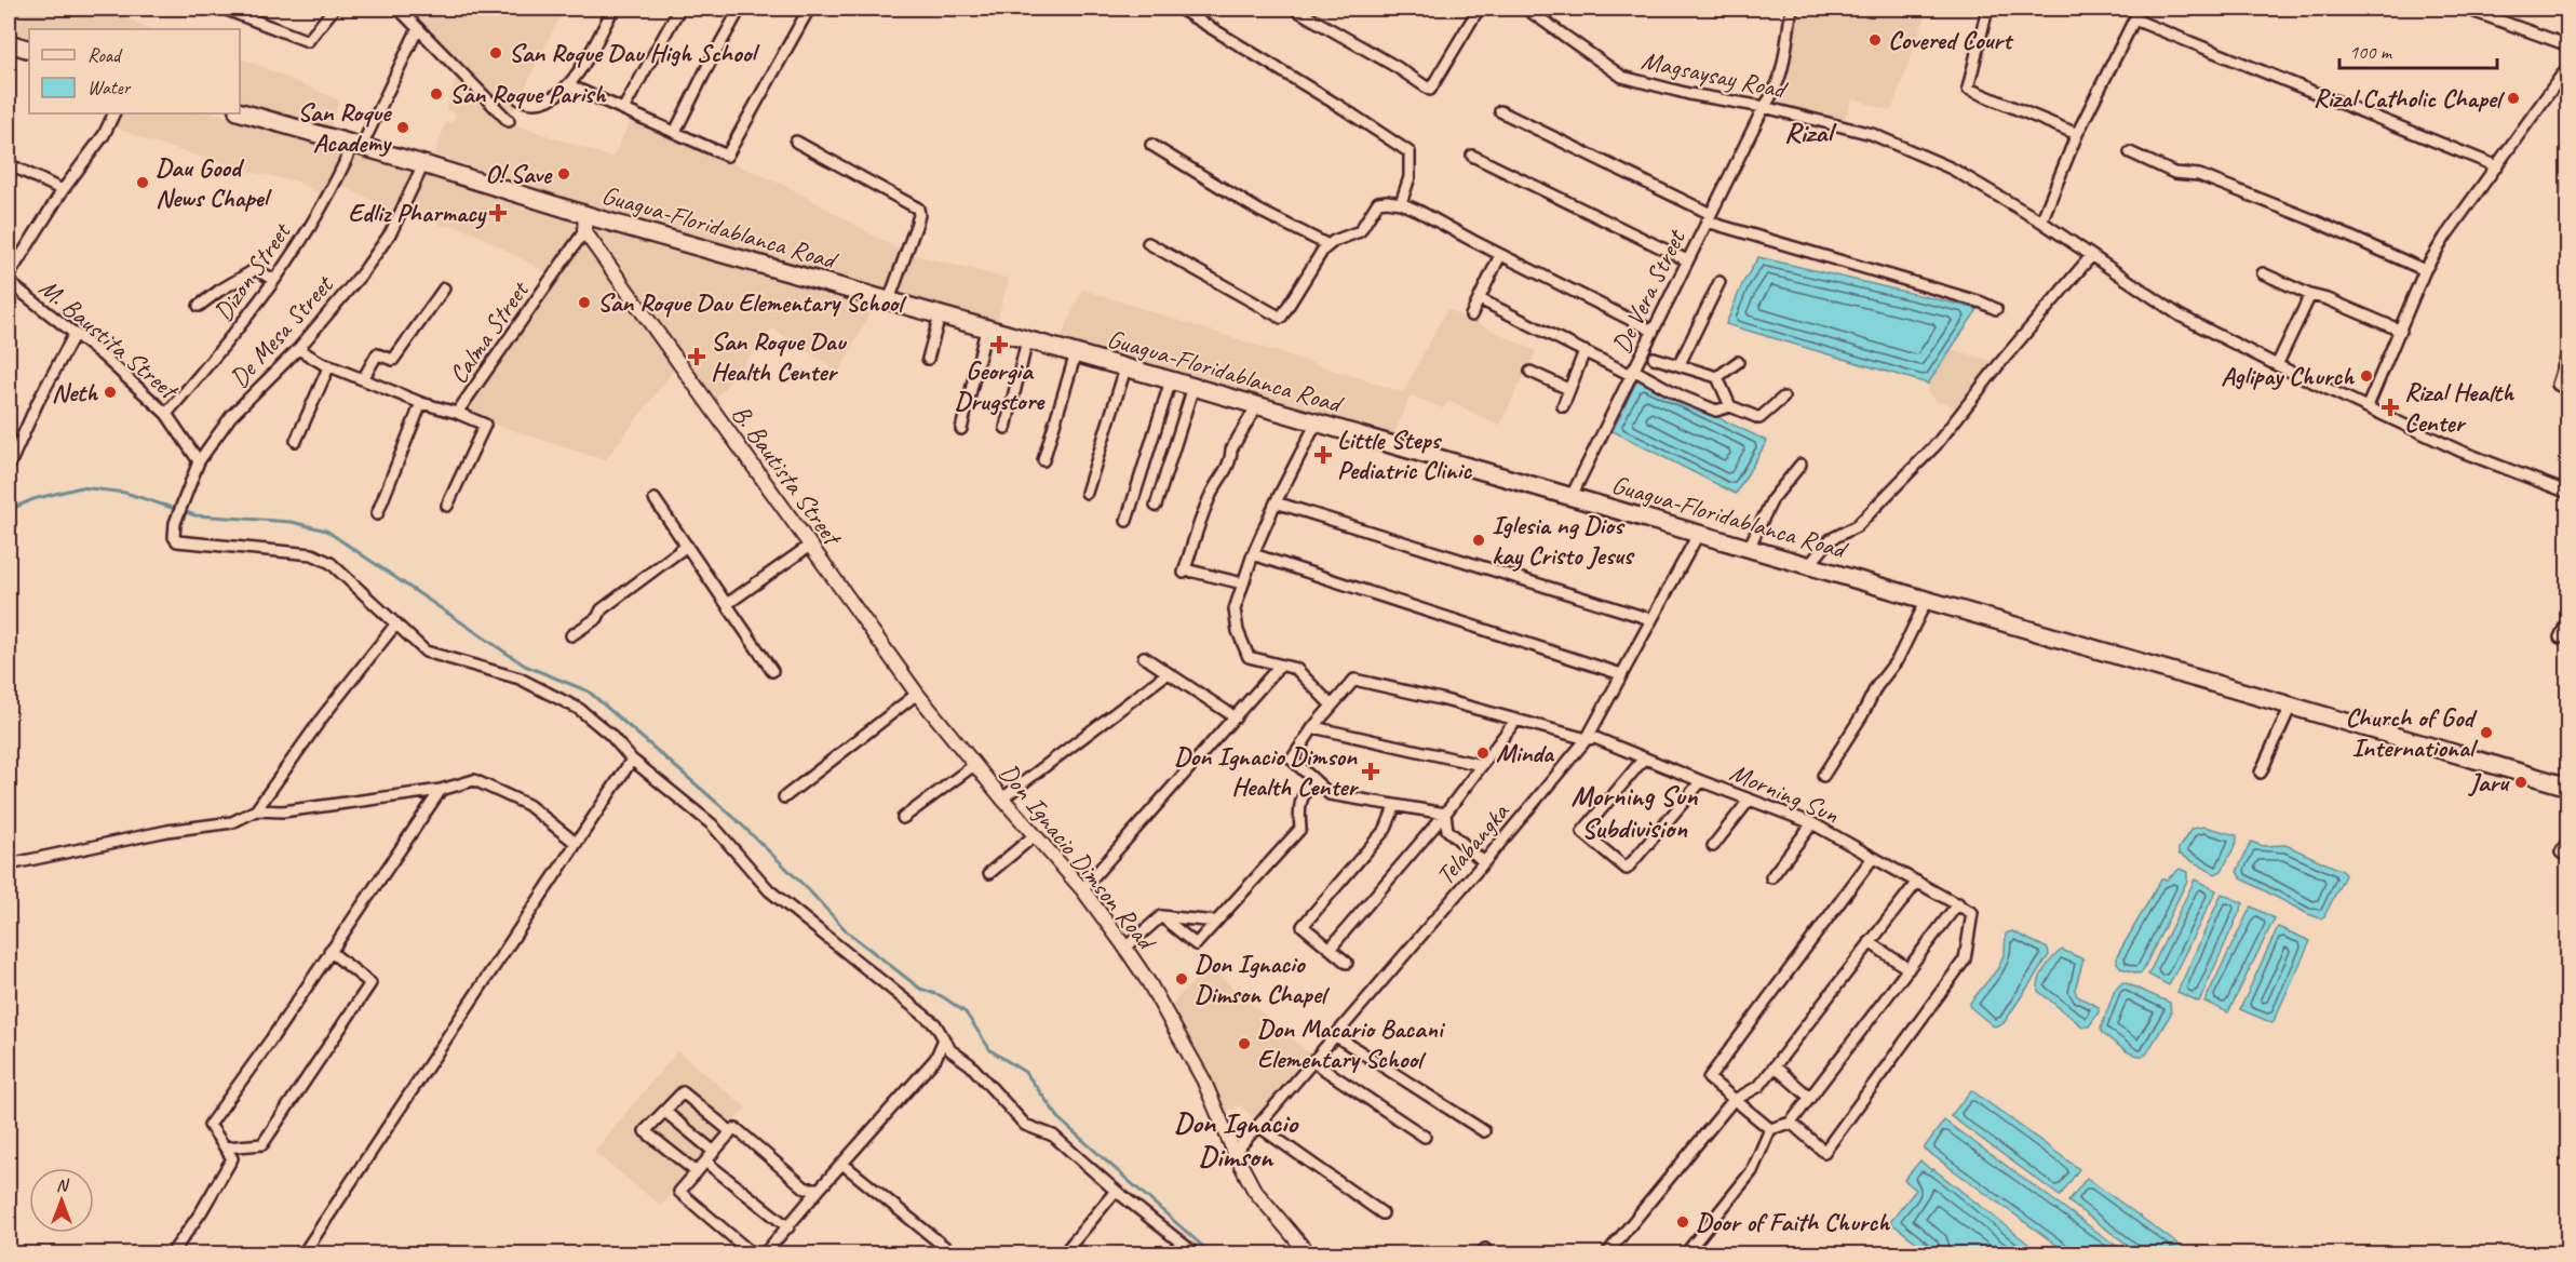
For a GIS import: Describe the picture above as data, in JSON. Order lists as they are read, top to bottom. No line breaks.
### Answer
{"streets":{"main road":["Guagua-Floridablanca Road"],"street":["Magsaysay Road","Dizon Street","De Vera Street","De Mesa Street","Calma Street","M. Baustita Street","B. Bautista Street","Morning Sun","Telabangka","Don Ignacio Dimson Road"]},"crossings":[["Magsaysay Road","De Vera Street"],["Guagua-Floridablanca Road","Dizon Street"],["Guagua-Floridablanca Road","De Vera Street"],["Guagua-Floridablanca Road","De Mesa Street"],["Guagua-Floridablanca Road","Calma Street"],["Guagua-Floridablanca Road","B. Bautista Street"],["Guagua-Floridablanca Road","Telabangka"],["Dizon Street","M. Baustita Street"],["De Mesa Street","Calma Street"],["De Mesa Street","M. Baustita Street"],["Calma Street","B. Bautista Street"],["B. Bautista Street","Don Ignacio Dimson Road"],["Morning Sun","Telabangka"],["Telabangka","Don Ignacio Dimson Road"]],"districts":["Rizal","Morning Sun Subdivision","Don Ignacio Dimson"],"places":{"other":["Covered Court","San Roque Dau High School","San Roque Parish","Rizal Catholic Chapel","San Roque Academy","O! Save","Dau Good News Chapel","San Roque Dau Elementary School","Aglipay Church","Neth","Iglesia ng Dios kay Cristo Jesus","Church of God International","Minda","Jaru","Don Ignacio Dimson Chapel","Don Macario Bacani Elementary School","Door of Faith Church"],"health":["Edliz Pharmacy","Georgia Drugstore","San Roque Dau Health Center","Rizal Health Center","Little Steps Pediatric Clinic","Don Ignacio Dimson Health Center"]},"legend":["Road","Water"],"scale_bar":"100 m","north":"top"}
